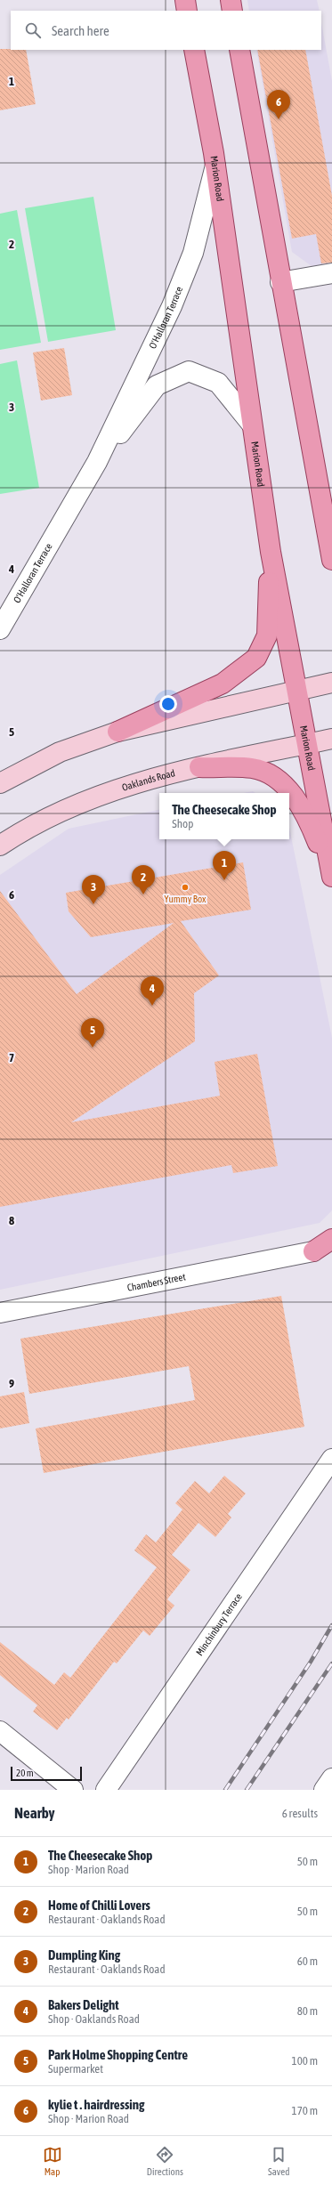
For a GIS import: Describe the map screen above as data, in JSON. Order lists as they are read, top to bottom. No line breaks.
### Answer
{"streets":{"main road":["Marion Road","Oaklands Road"],"street":["O'Halloran Terrace","Chambers Street","Minchinbury Terrace"]},"crossings":[["Marion Road","O'Halloran Terrace"],["Marion Road","Oaklands Road"]],"places":["Yummy Box"],"scale_bar":"20 m","page":{"search":"Search here","pins":["6","1","2","3","4","5"],"popup":["The Cheesecake Shop","Shop"],"scale":"20 m","heading":["Nearby","6 results"],"list":[{"mark":"1","name":"The Cheesecake Shop","note":"Shop · Marion Road","value":"50 m"},{"mark":"2","name":"Home of Chilli Lovers","note":"Restaurant · Oaklands Road","value":"50 m"},{"mark":"3","name":"Dumpling King","note":"Restaurant · Oaklands Road","value":"60 m"},{"mark":"4","name":"Bakers Delight","note":"Shop · Oaklands Road","value":"80 m"},{"mark":"5","name":"Park Holme Shopping Centre","note":"Supermarket","value":"100 m"},{"mark":"6","name":"kylie t . hairdressing","note":"Shop · Marion Road","value":"170 m"}],"nav":["Map","Directions","Saved"]},"grid":{"rows":["1","2","3","4","5","6","7","8","9"]}}
